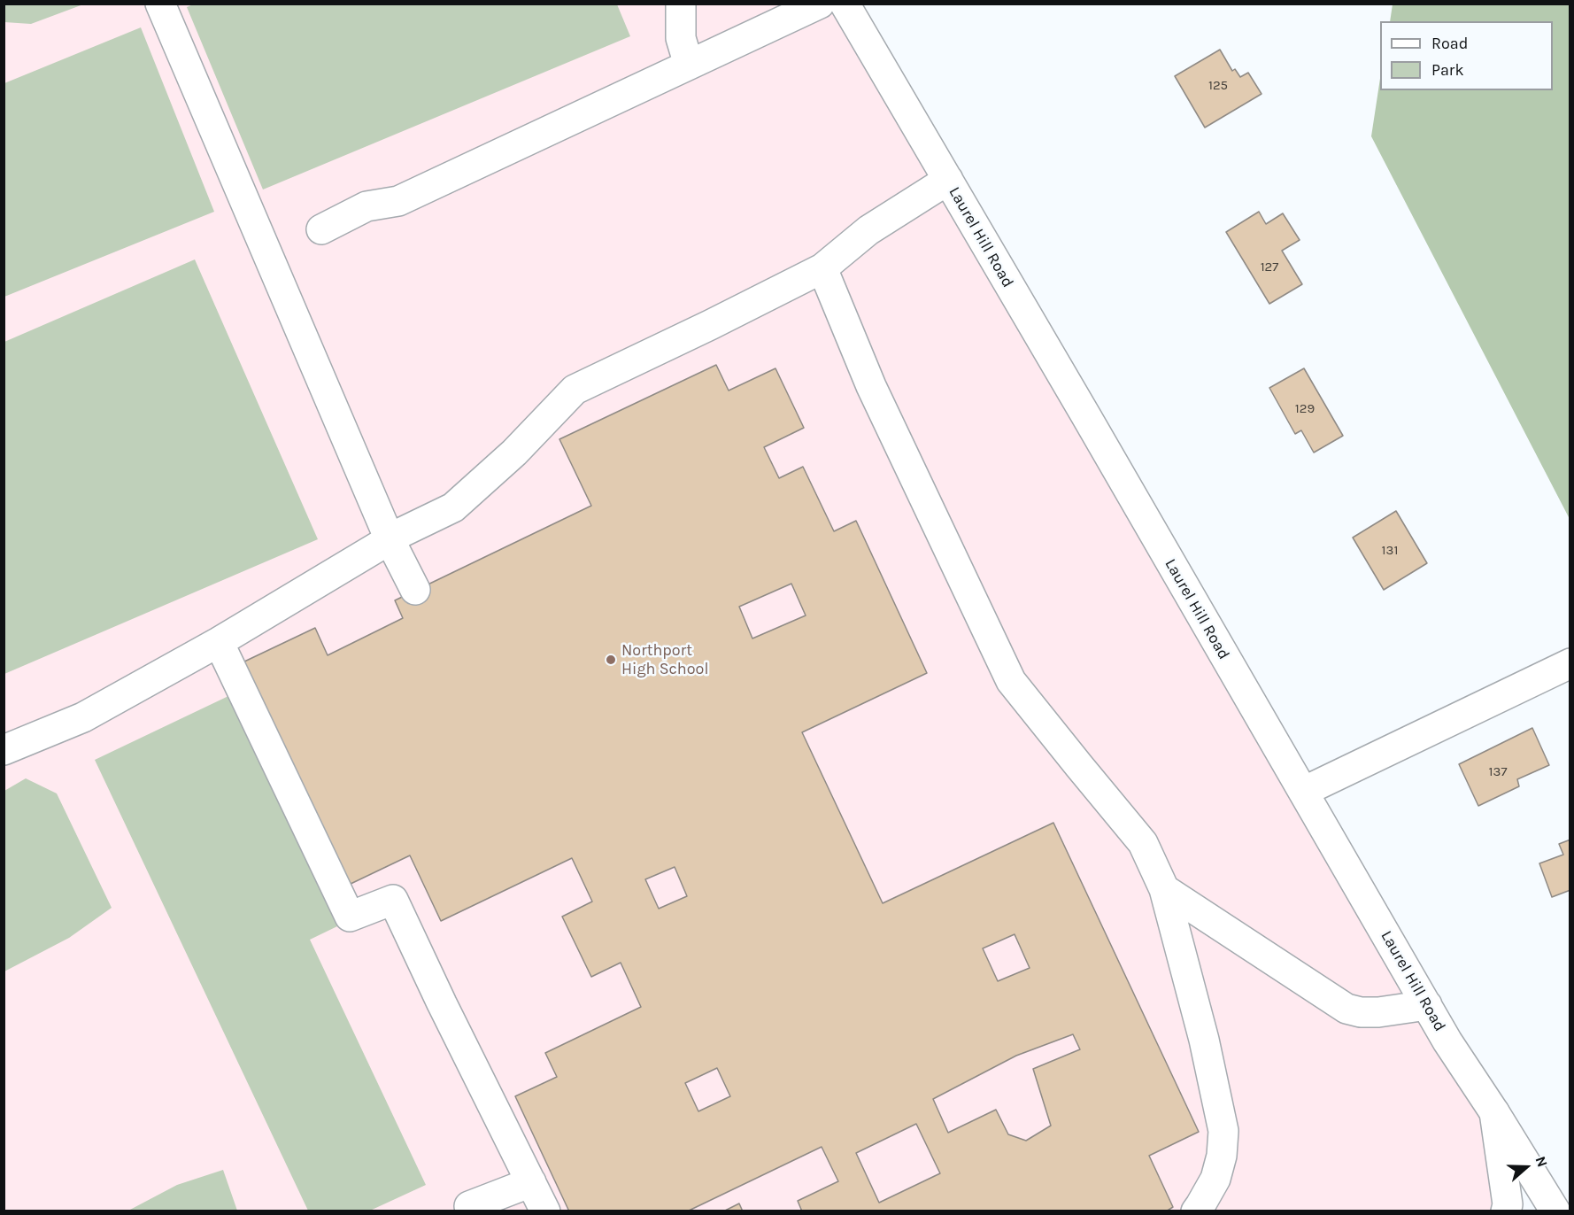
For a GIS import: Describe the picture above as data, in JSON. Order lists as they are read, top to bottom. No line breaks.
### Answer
{"streets":{"street":["Laurel Hill Road"]},"places":["Northport High School"],"house_numbers":["125","127","129","131","137"],"legend":["Road","Park"],"north":"right"}
